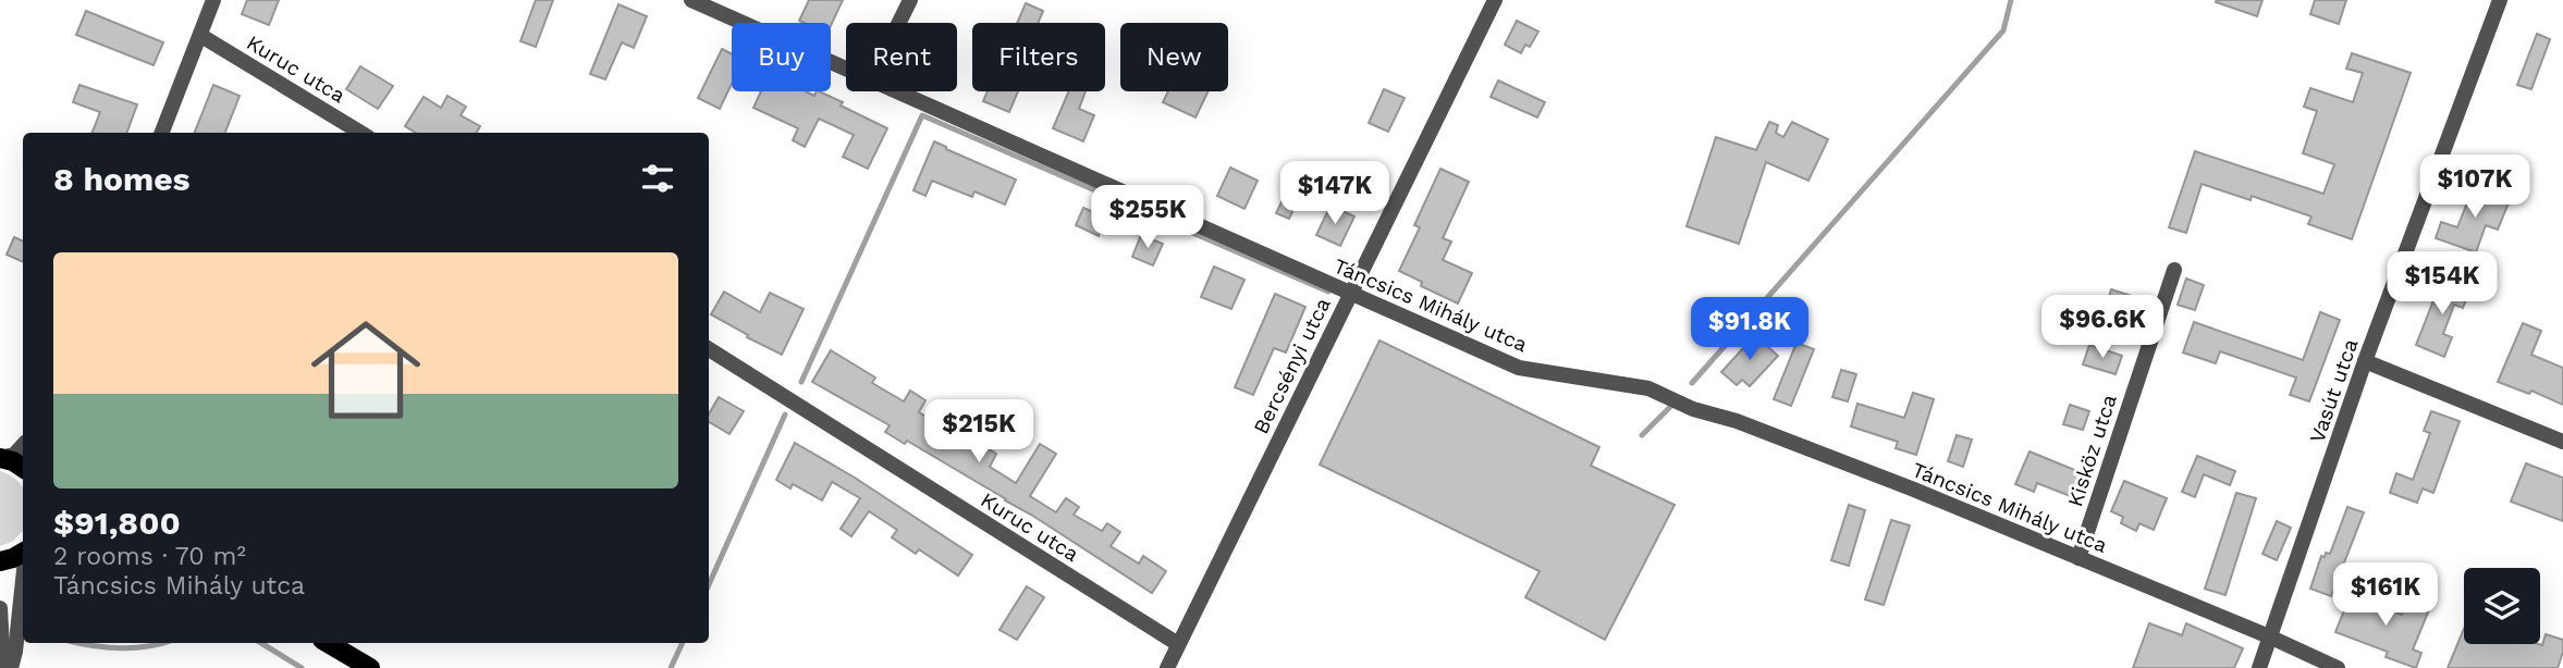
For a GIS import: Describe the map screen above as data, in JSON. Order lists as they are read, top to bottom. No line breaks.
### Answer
{"streets":{"street":["Kuruc utca","Táncsics Mihály utca","Bercsényi utca","Vasút utca","Kisköz utca"]},"crossings":[["Kuruc utca","Bercsényi utca"],["Táncsics Mihály utca","Bercsényi utca"],["Táncsics Mihály utca","Vasút utca"],["Táncsics Mihály utca","Kisköz utca"]],"page":{"chip":["Buy","Rent","Filters","New"],"heading":"8 homes","price":["$107K","$147K","$255K","$154K","$96.6K","$91.8K","$215K","$161K"],"list":[{"name":"$91,800","note":"2 rooms · 70 m² · Táncsics Mihály utca"}]}}
